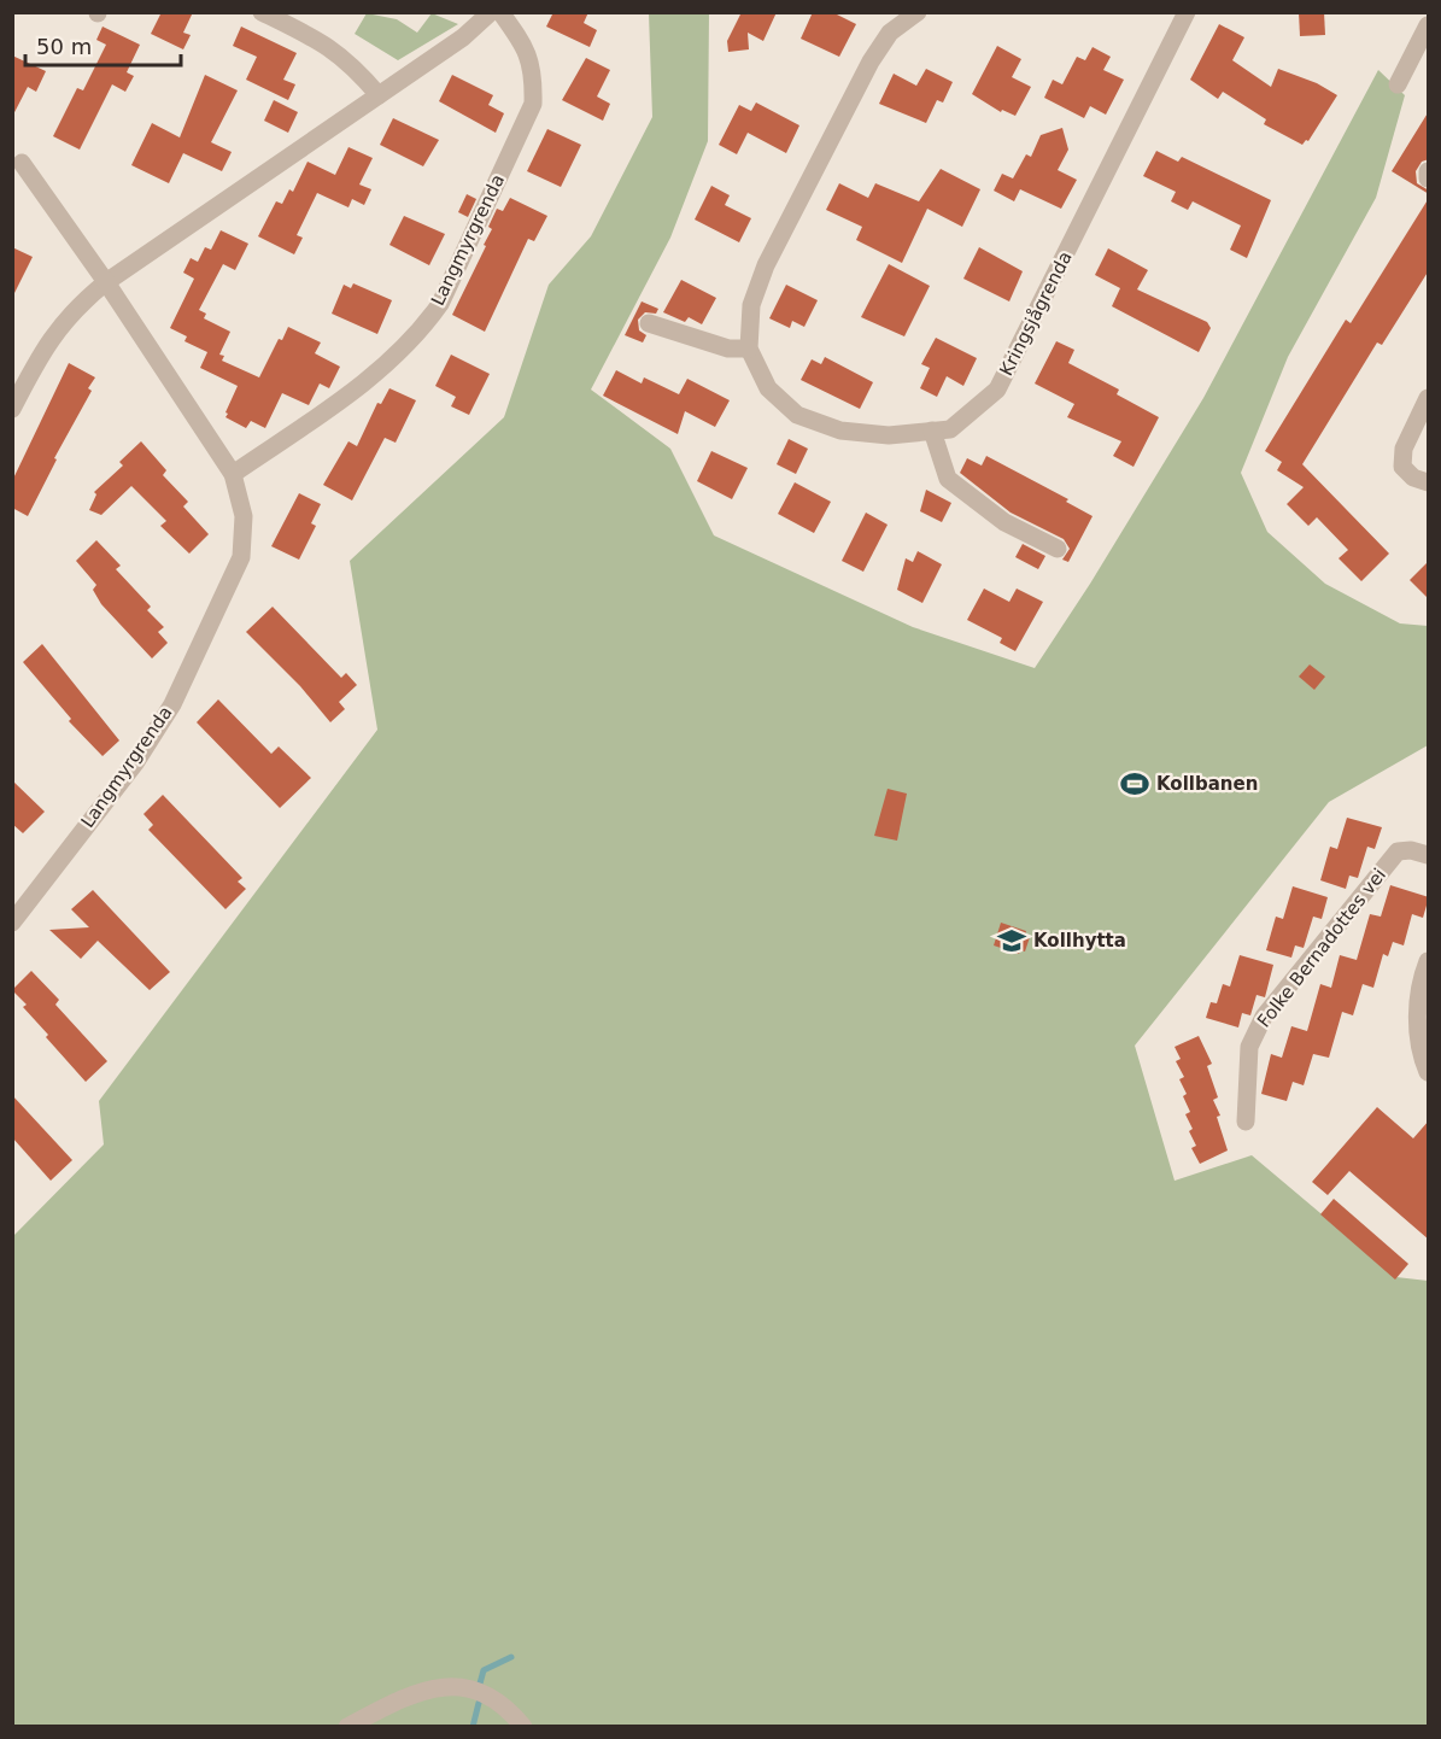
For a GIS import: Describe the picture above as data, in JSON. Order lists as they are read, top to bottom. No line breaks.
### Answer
{"streets":{"street":["Langmyrgrenda","Kringsjågrenda","Folke Bernadottes vei"]},"places":{"sports":["Kollbanen"],"school or university":["Kollhytta"]},"scale_bar":"50 m"}
